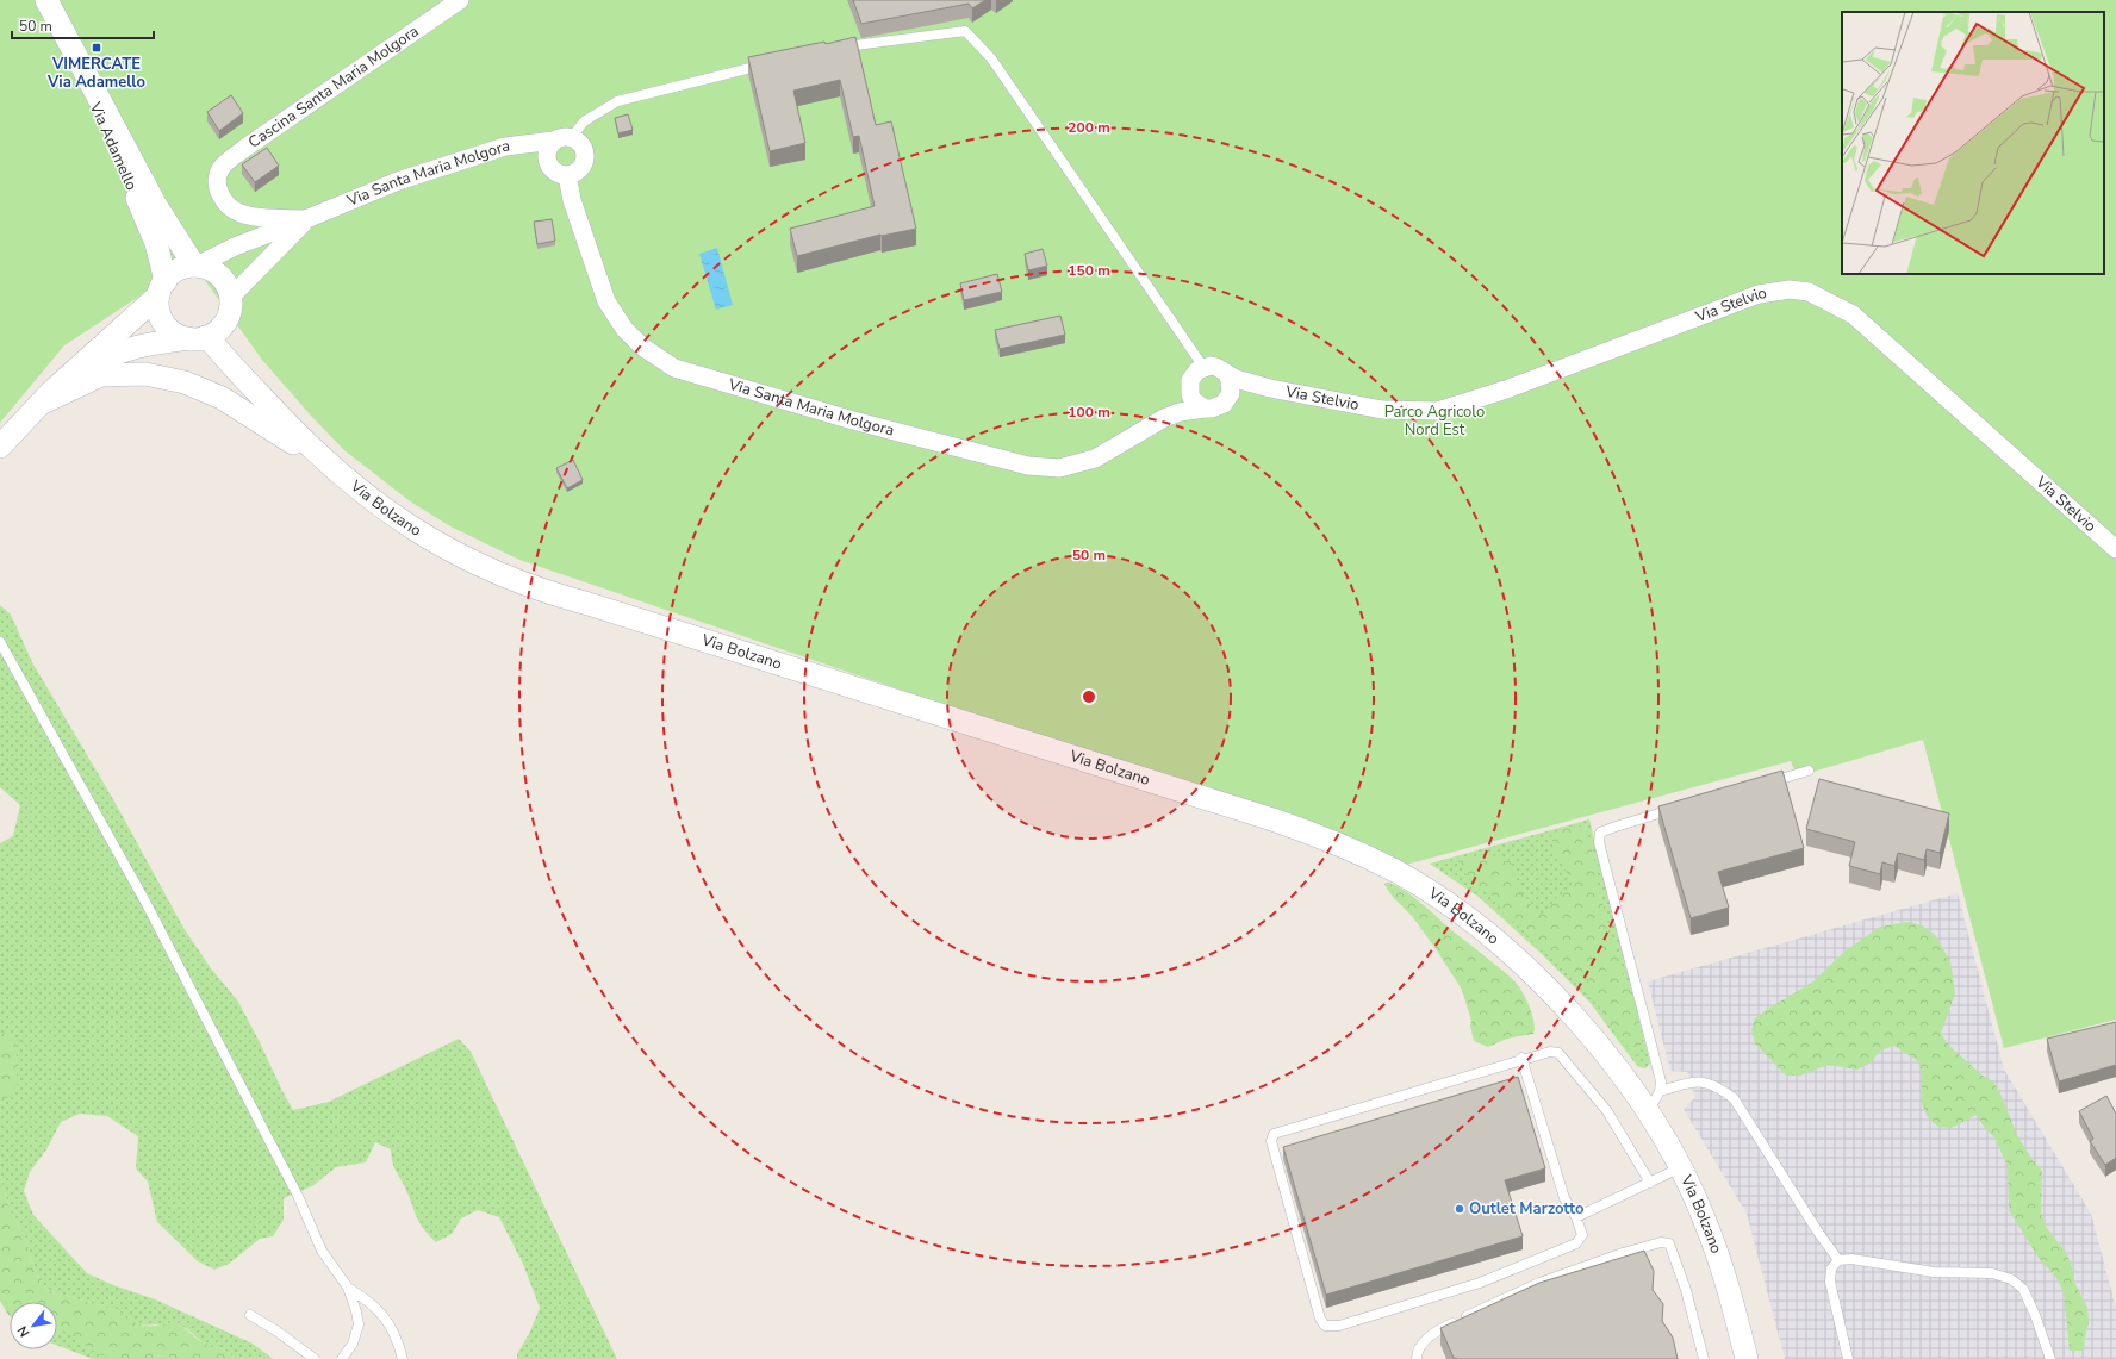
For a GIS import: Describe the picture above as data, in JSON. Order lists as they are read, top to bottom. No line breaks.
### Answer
{"streets":{"street":["Cascina Santa Maria Molgora","Via Adamello","Via Santa Maria Molgora","Via Stelvio","Via Bolzano"]},"crossings":[["Cascina Santa Maria Molgora","Via Santa Maria Molgora"],["Via Adamello","Via Santa Maria Molgora"],["Via Adamello","Via Bolzano"],["Via Santa Maria Molgora","Via Bolzano"]],"parks":["Parco Agricolo Nord Est"],"places":{"transit":["VIMERCATE Via Adamello"],"other":["Outlet Marzotto"]},"scale_bar":"50 m","north":"bottom left","rings":["200 m","150 m","100 m","50 m"]}
